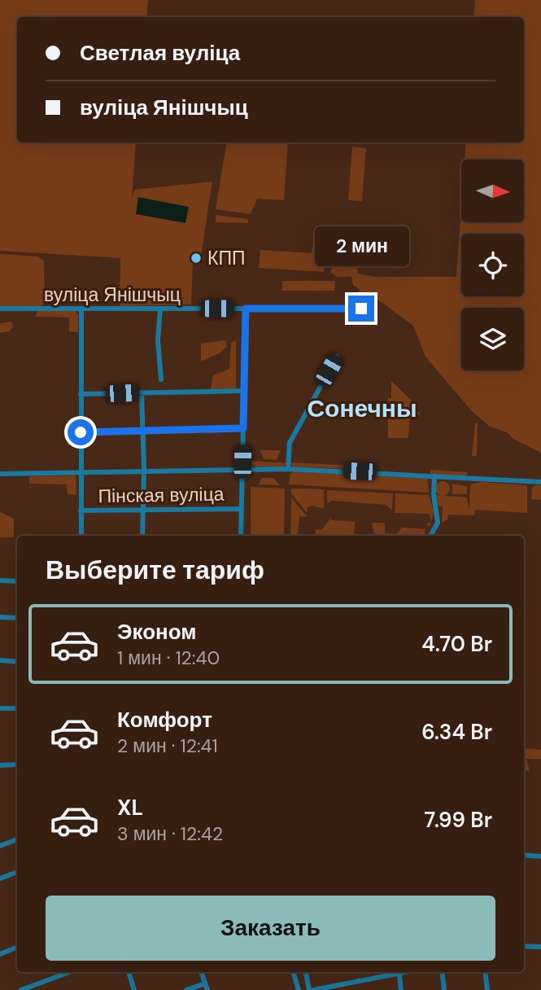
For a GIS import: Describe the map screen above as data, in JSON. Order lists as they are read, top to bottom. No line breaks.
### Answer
{"streets":{"street":["вуліца Янішчыц","Пінская вуліца"]},"districts":["Сонечны"],"places":["КПП"],"north":"right","page":{"banner":["Светлая вуліца","вуліца Янішчыц"],"bubble":"2 мин","heading":"Выберите тариф","list":[{"name":"Эконом","note":"1 мин · 12:40","value":"4.70 Br"},{"name":"Комфорт","note":"2 мин · 12:41","value":"6.34 Br"},{"name":"XL","note":"3 мин · 12:42","value":"7.99 Br"}],"buttons":"Заказать"}}
